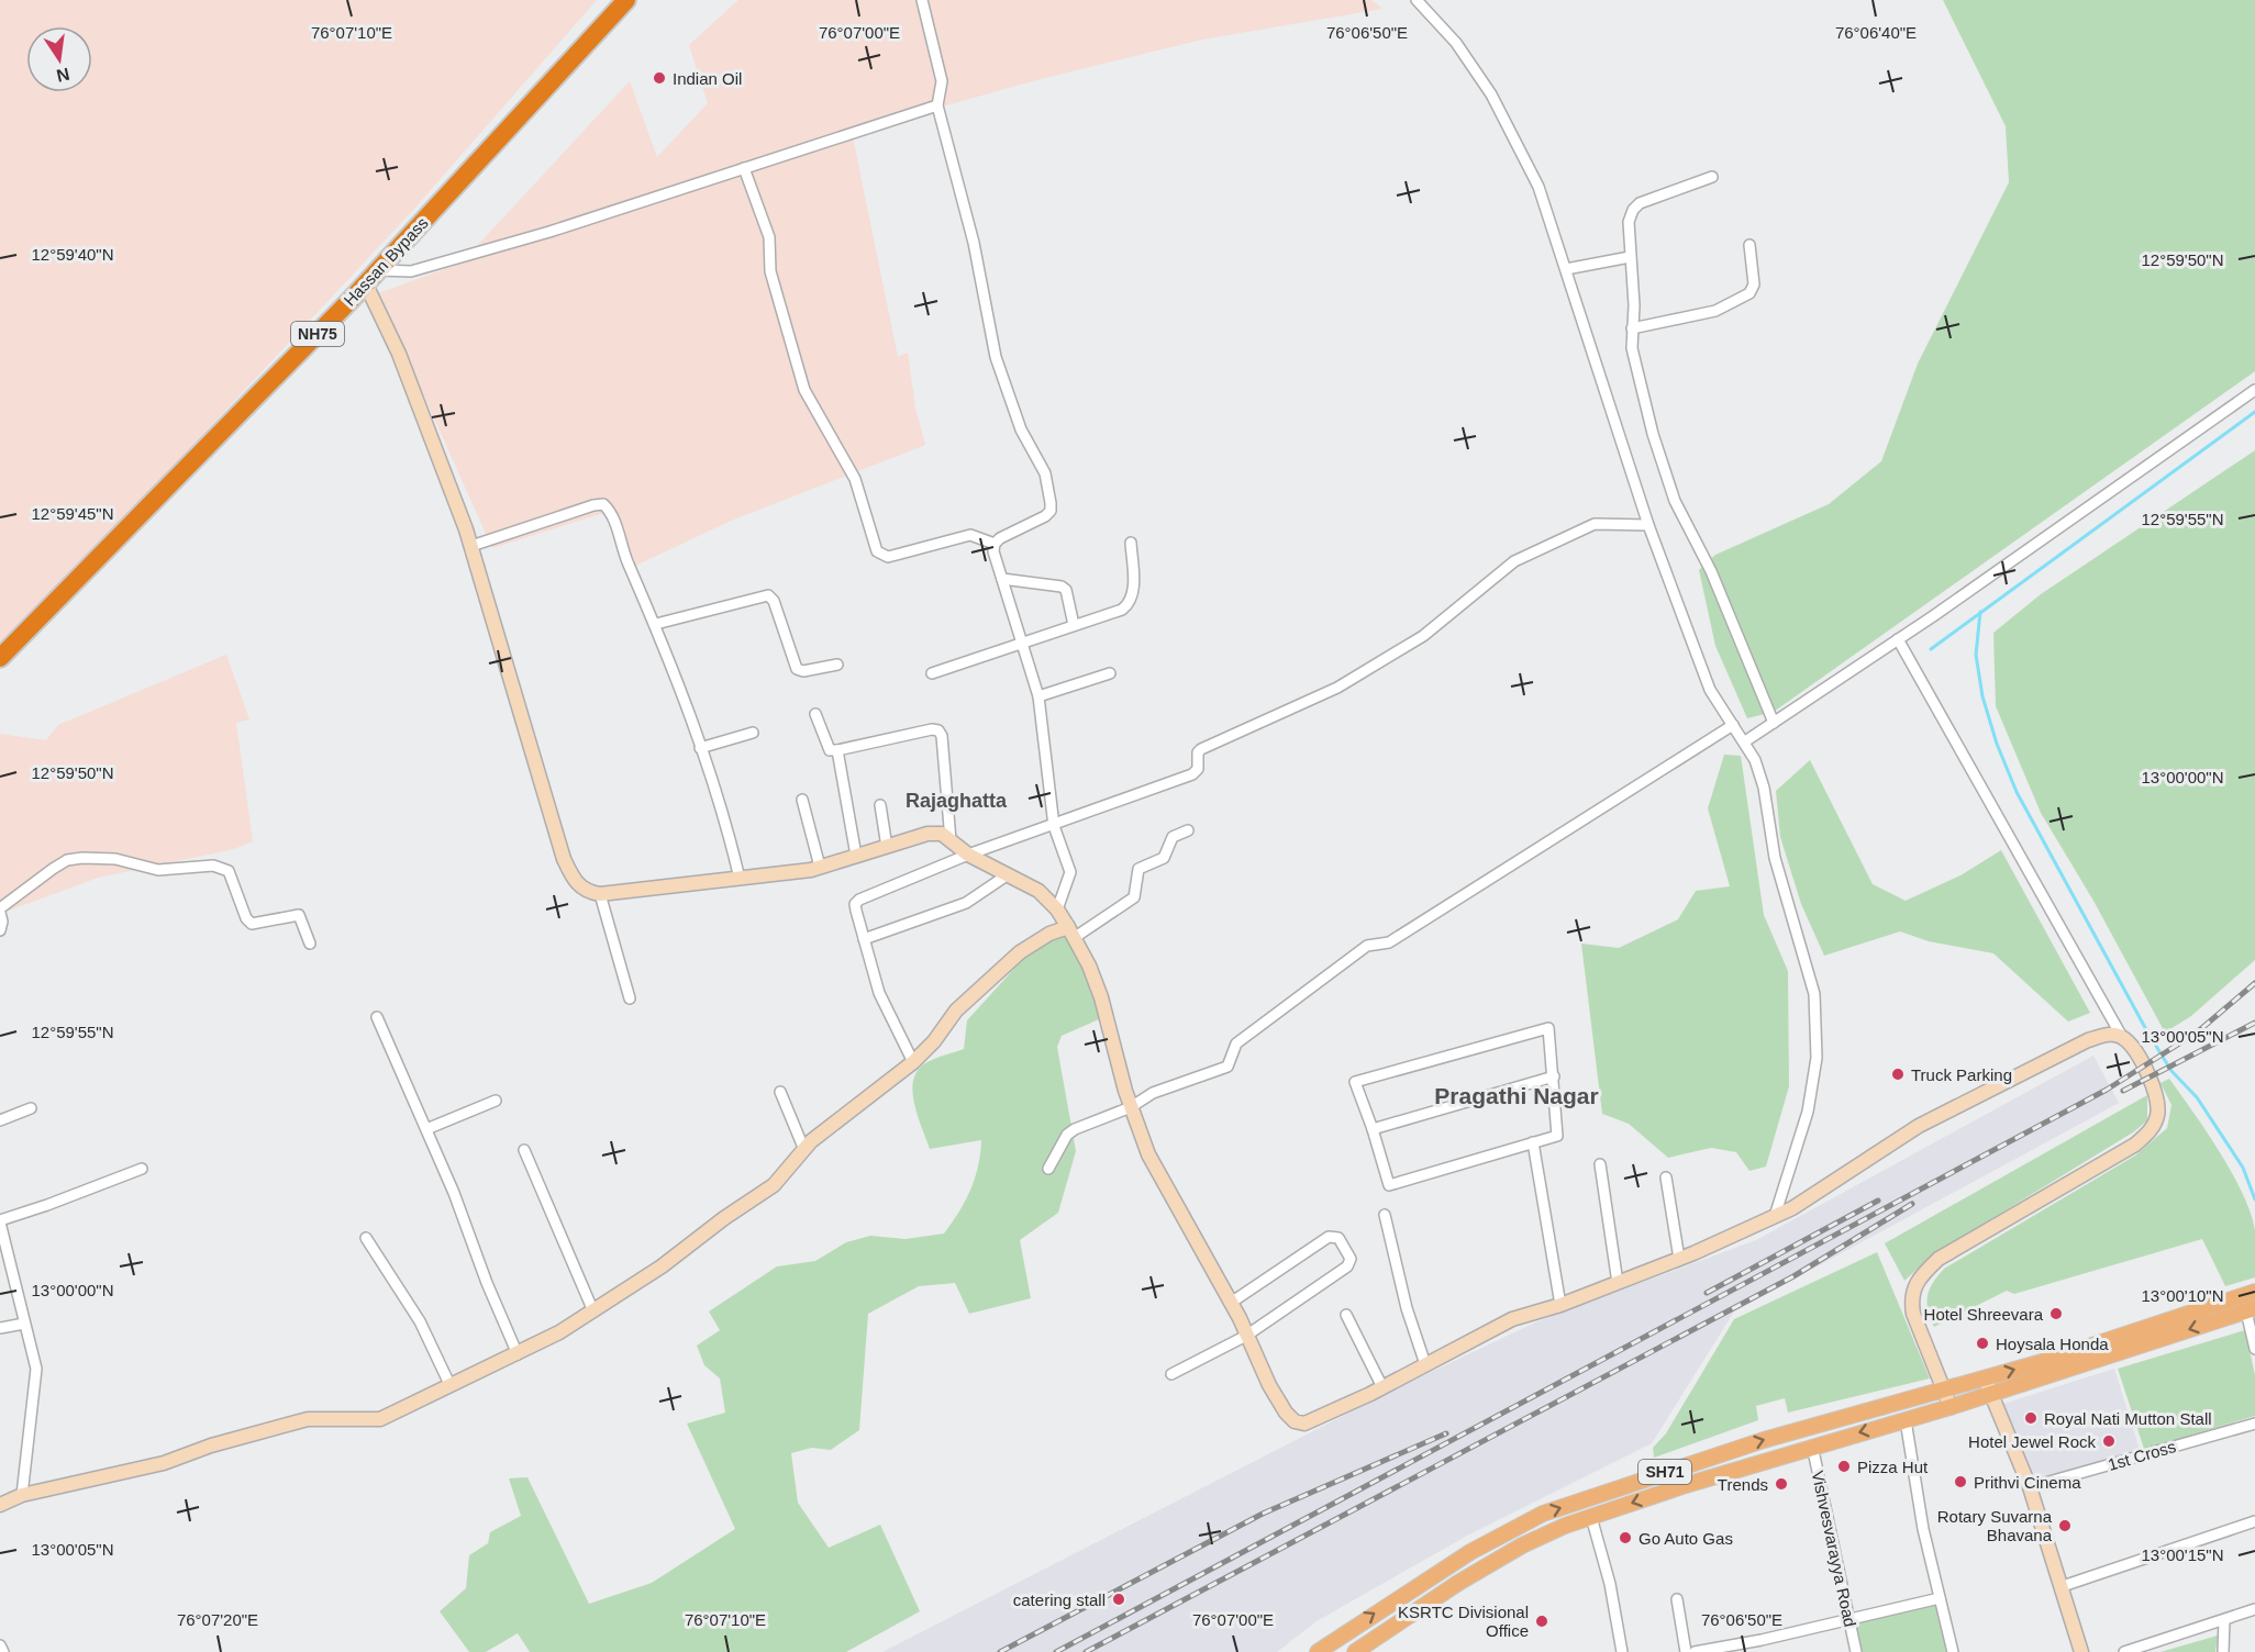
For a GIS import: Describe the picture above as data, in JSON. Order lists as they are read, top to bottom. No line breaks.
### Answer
{"streets":{"highway":["Hassan Bypass","NH75"],"main road":["SH71"],"street":["1st Cross","Vishvesvarayya Road"]},"crossings":[["SH71","Vishvesvarayya Road"]],"districts":["Rajaghatta","Pragathi Nagar"],"places":["Indian Oil","Truck Parking","Hotel Shreevara","Hoysala Honda","Royal Nati Mutton Stall","Hotel Jewel Rock","Pizza Hut","Prithvi Cinema","Trends","Rotary Suvarna Bhavana","Go Auto Gas","catering stall","KSRTC Divisional Office"],"north":"bottom","coordinates":["76°07'10\"E","76°07'00\"E","76°06'50\"E","76°06'40\"E","12°59'40\"N","12°59'50\"N","12°59'45\"N","12°59'55\"N","13°00'00\"N","13°00'05\"N","13°00'10\"N","13°00'15\"N","76°07'20\"E"]}
